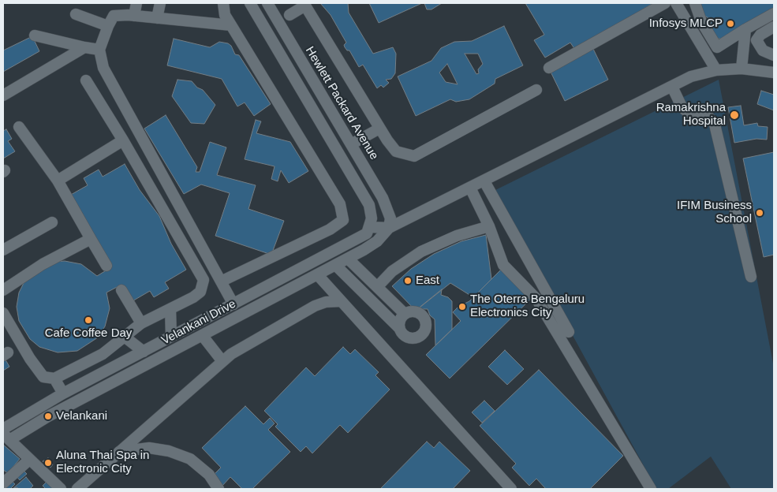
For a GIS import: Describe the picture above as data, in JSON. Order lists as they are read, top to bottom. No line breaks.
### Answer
{"streets":{"street":["Hewlett Packard Avenue","Velankani Drive"]},"crossings":[["Hewlett Packard Avenue","Velankani Drive"]],"places":["Infosys MLCP","Ramakrishna Hospital","IFIM Business School","East","The Oterra Bengaluru Electronics City","Cafe Coffee Day","Velankani","Aluna Thai Spa in Electronic City"]}
